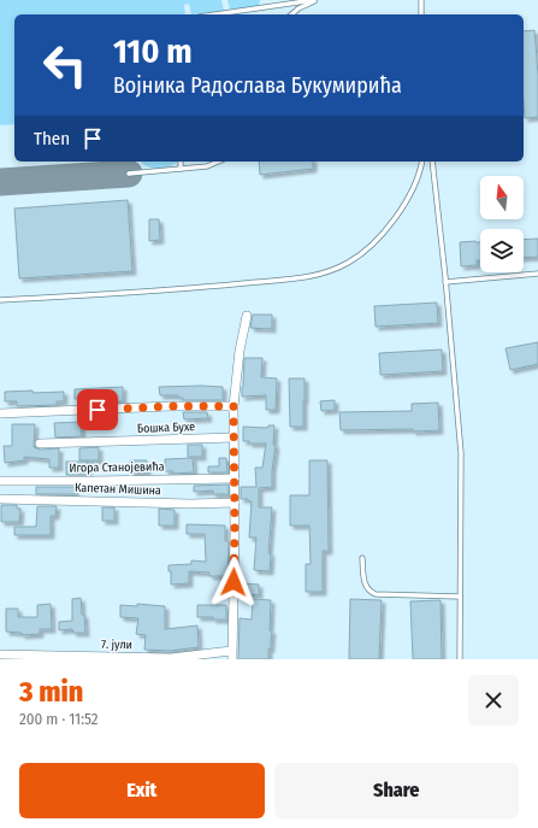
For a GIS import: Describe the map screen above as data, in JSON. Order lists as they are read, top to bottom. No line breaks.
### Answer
{"streets":{"street":["Бошка Бухе","Игора Станојевића","Капетан Мишина","7. јули"]},"north":"top","page":{"turn":["110 m","Војника Радослава Букумирића"],"then":"Then","heading":["3 min","200 m · 11:52"],"buttons":["Exit","Share"]}}
